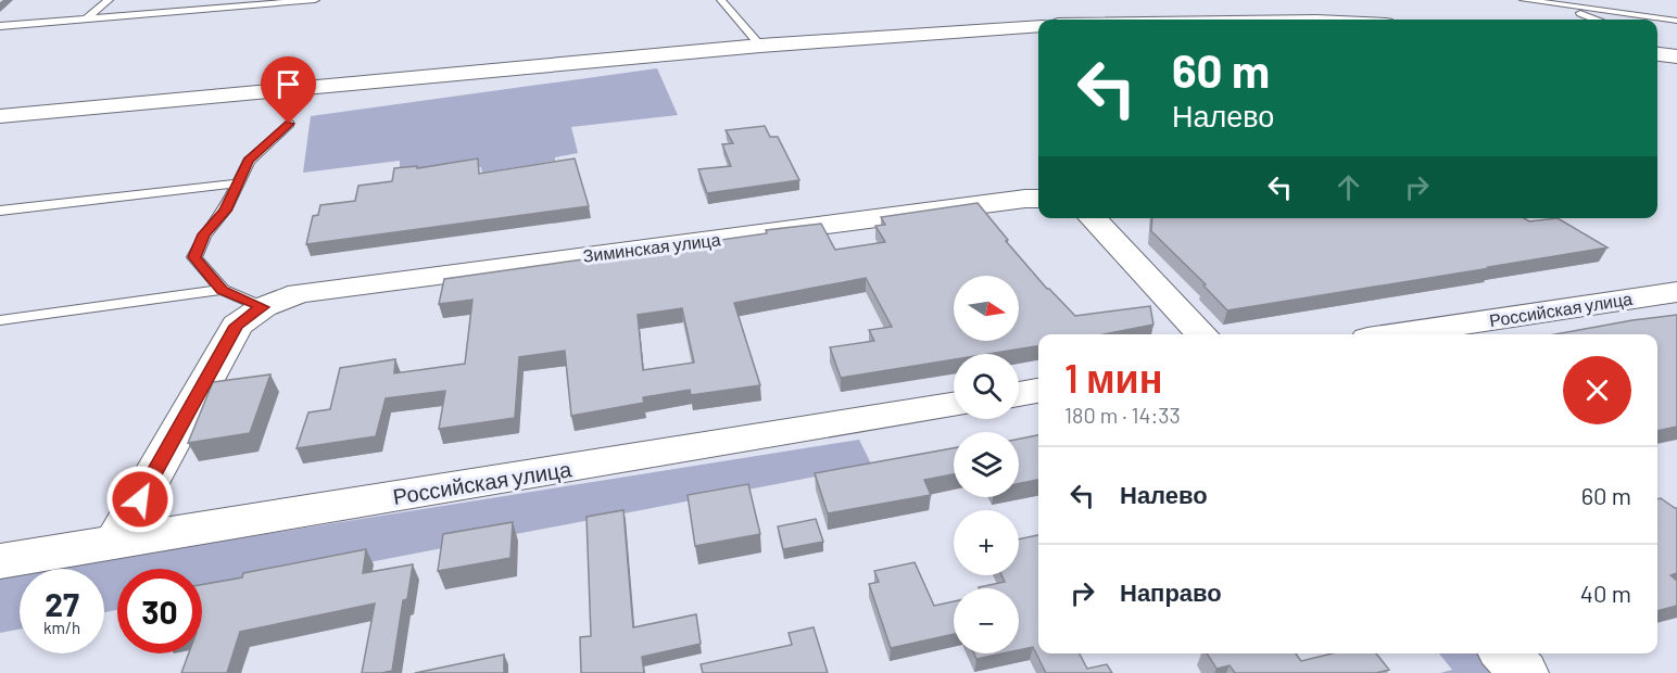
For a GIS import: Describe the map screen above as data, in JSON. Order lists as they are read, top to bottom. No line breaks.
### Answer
{"streets":{"street":["Зиминская улица","Российская улица"]},"crossings":[["Зиминская улица","Российская улица"]],"north":"right","page":{"turn":["60 m","Налево"],"map_buttons":["+","−"],"heading":["1 мин","180 m · 14:33"],"list":[{"name":"Налево","value":"60 m"},{"name":"Направо","value":"40 m"}],"speed":"27 km/h","limit":"30"}}
